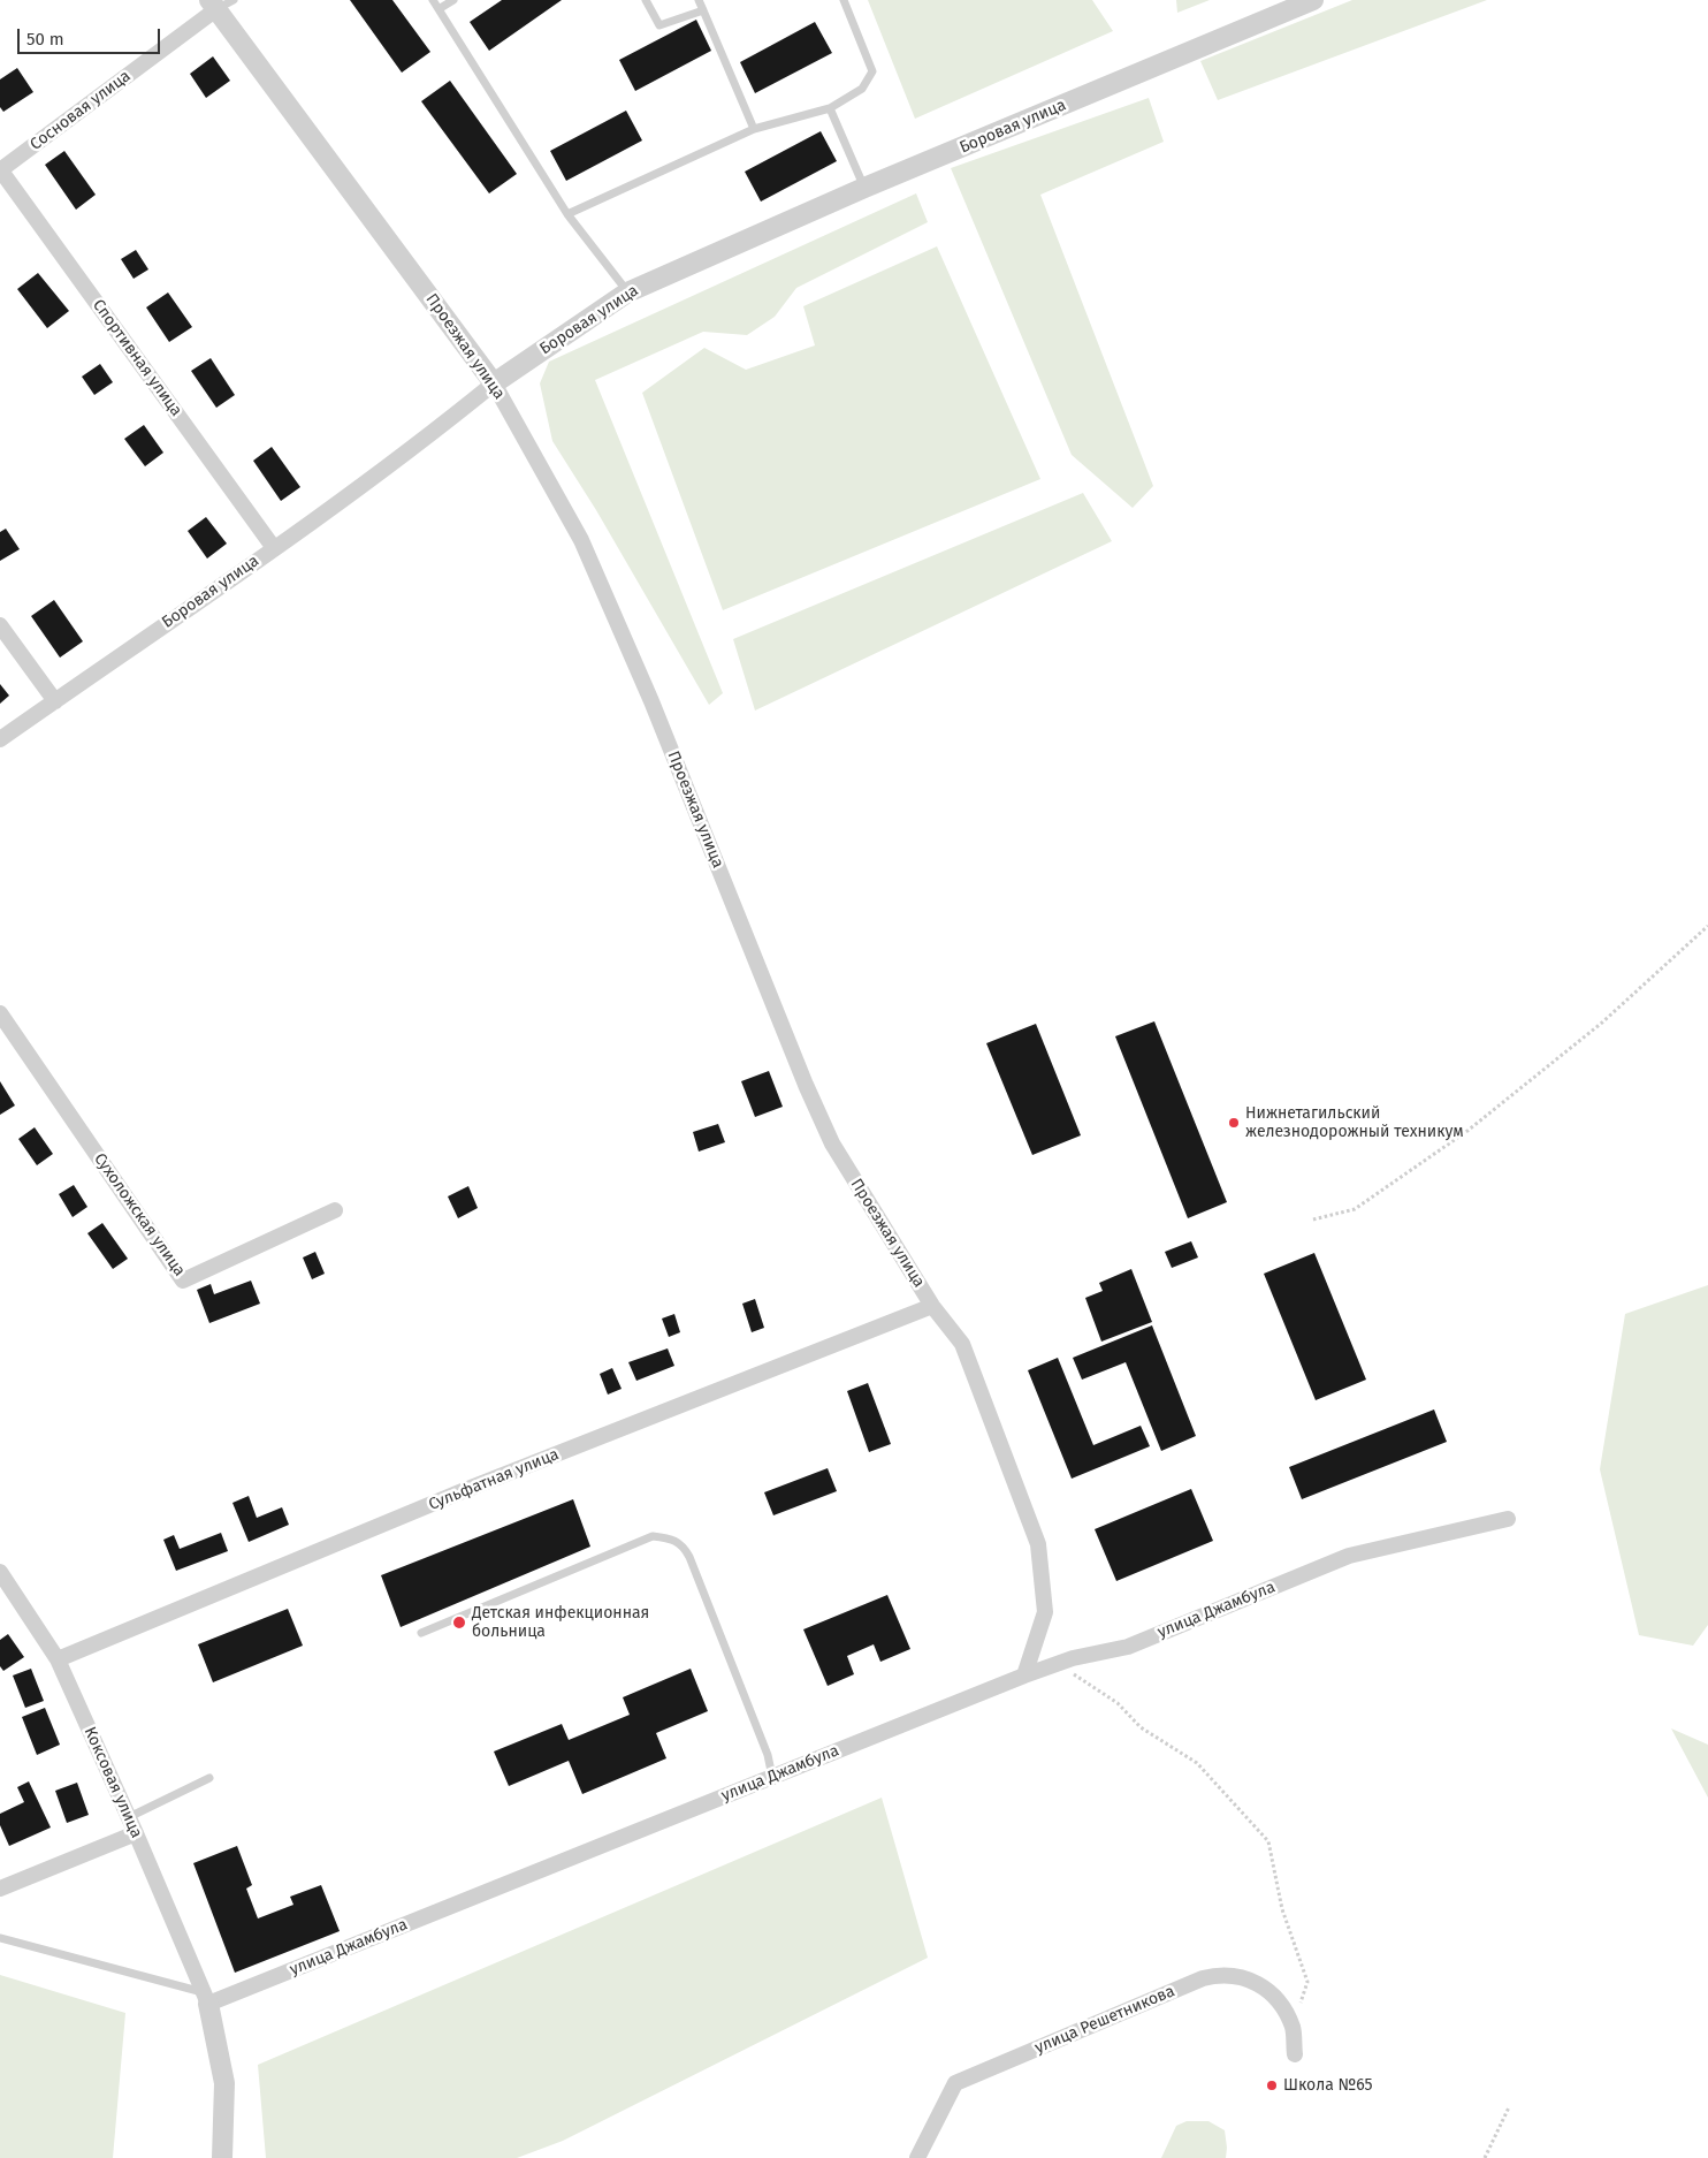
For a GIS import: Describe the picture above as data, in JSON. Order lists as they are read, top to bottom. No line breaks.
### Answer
{"streets":{"street":["Сосновая улица","Боровая улица","Проезжая улица","Спортивная улица","Сухоложская улица","Сульфатная улица","улица Джамбула","Коксовая улица","улица Решетникова"]},"crossings":[["Сосновая улица","Проезжая улица"],["Сосновая улица","Спортивная улица"],["Боровая улица","Проезжая улица"],["Боровая улица","Спортивная улица"],["Проезжая улица","Сульфатная улица"],["Проезжая улица","улица Джамбула"],["Сульфатная улица","Коксовая улица"],["улица Джамбула","Коксовая улица"]],"places":["Нижнетагильский железнодорожный техникум","Детская инфекционная больница","Школа №65"],"scale_bar":"50 m"}
